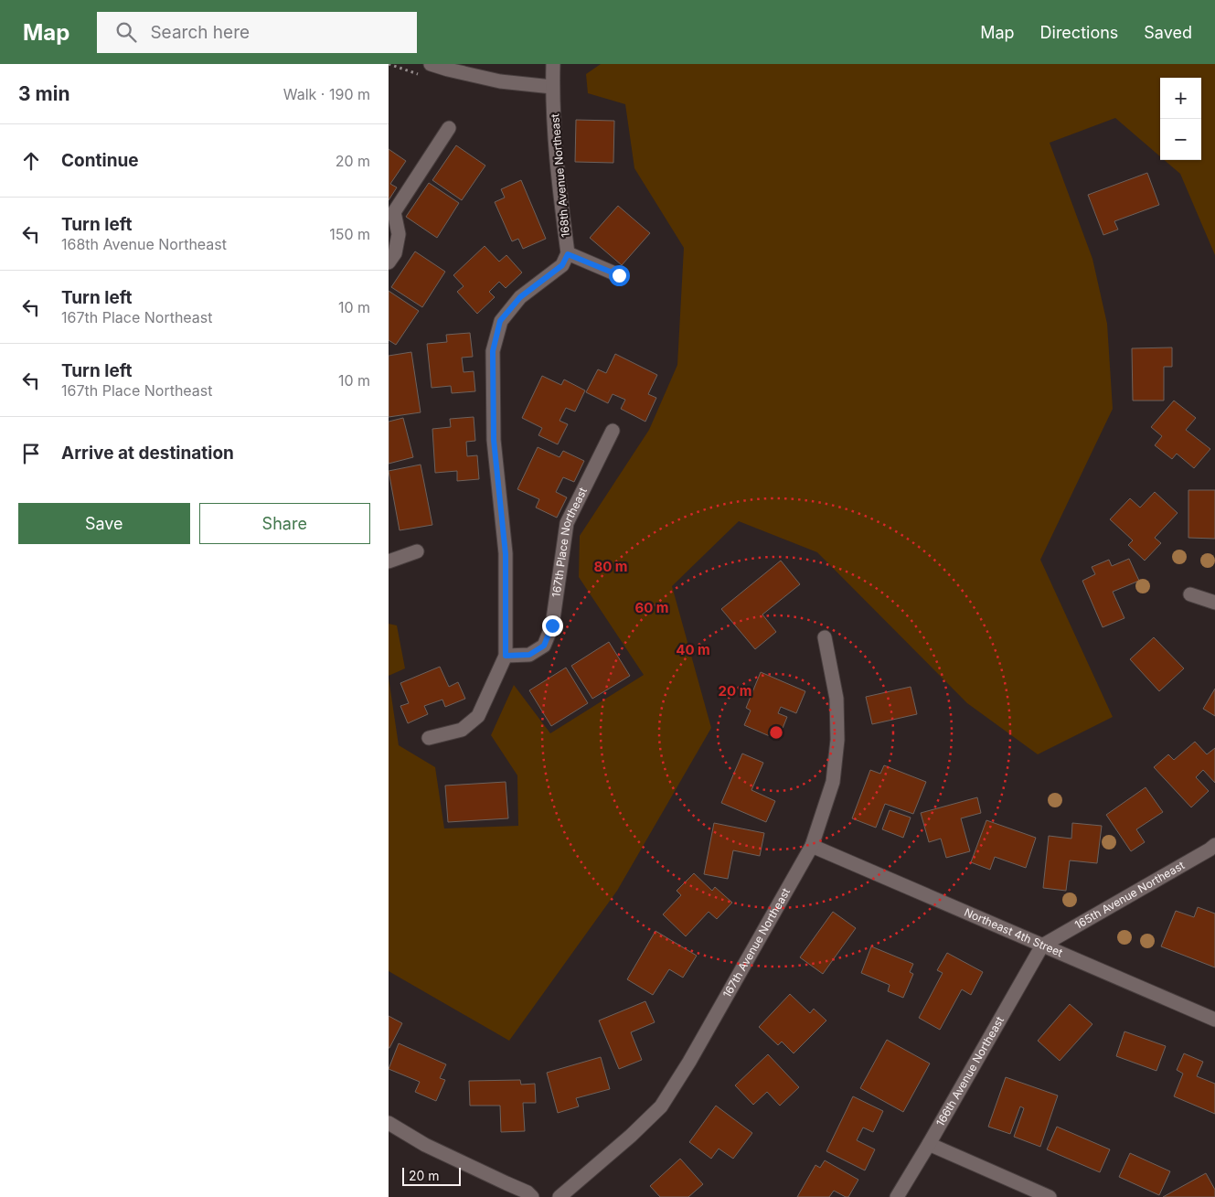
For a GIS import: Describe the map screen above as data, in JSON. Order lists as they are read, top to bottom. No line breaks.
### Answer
{"streets":{"street":["168th Avenue Northeast","167th Place Northeast","165th Avenue Northeast","Northeast 4th Street","167th Avenue Northeast","166th Avenue Northeast"]},"crossings":[["168th Avenue Northeast","167th Place Northeast"],["165th Avenue Northeast","Northeast 4th Street"],["165th Avenue Northeast","166th Avenue Northeast"],["Northeast 4th Street","167th Avenue Northeast"],["Northeast 4th Street","166th Avenue Northeast"]],"scale_bar":"20 m","page":{"header":"Map","search":"Search here","nav":["Map","Directions","Saved"],"heading":["3 min","Walk · 190 m"],"map_buttons":["+","−"],"list":[["Continue","20 m"],["Turn left","168th Avenue Northeast","150 m"],["Turn left","167th Place Northeast","10 m"],["Turn left","167th Place Northeast","10 m"],"Arrive at destination"],"buttons":["Save","Share"],"scale":"20 m"},"rings":["80 m","60 m","40 m","20 m"]}
